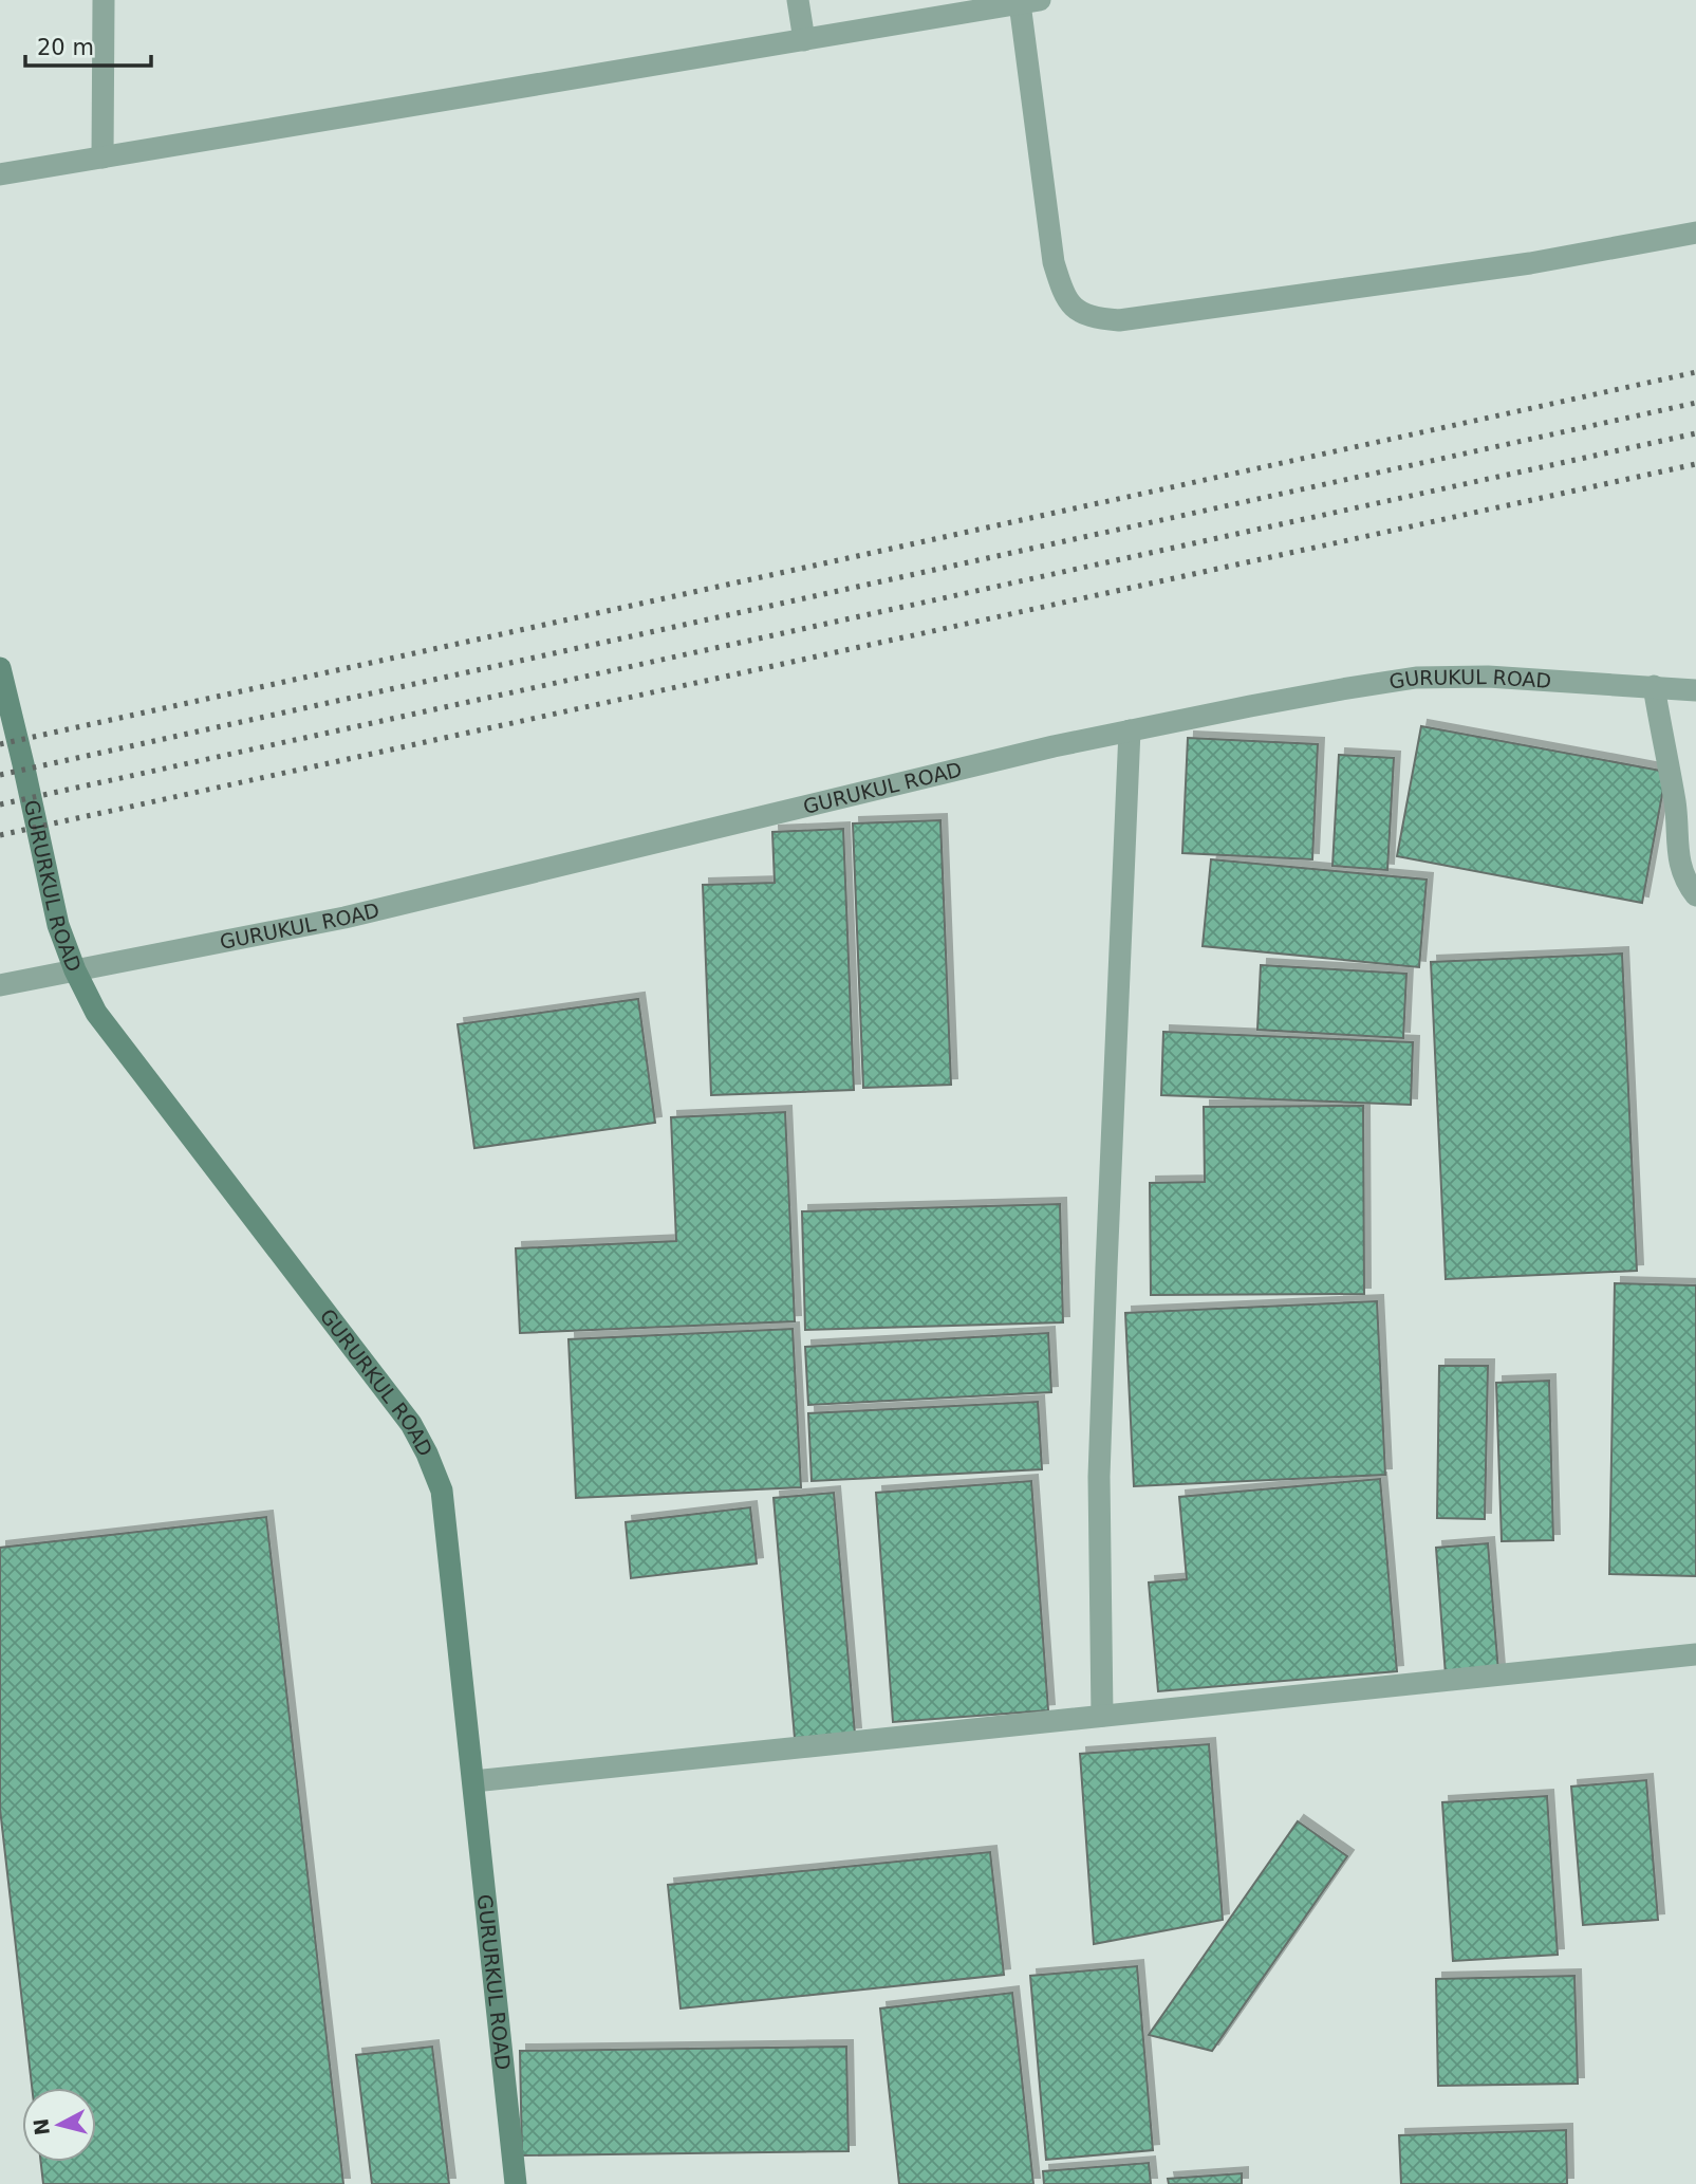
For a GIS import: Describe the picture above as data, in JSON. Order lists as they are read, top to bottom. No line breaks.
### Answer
{"streets":{"street":["GURUKUL ROAD","GURURKUL ROAD"]},"crossings":[["GURUKUL ROAD","GURURKUL ROAD"]],"scale_bar":"20 m","north":"left"}
